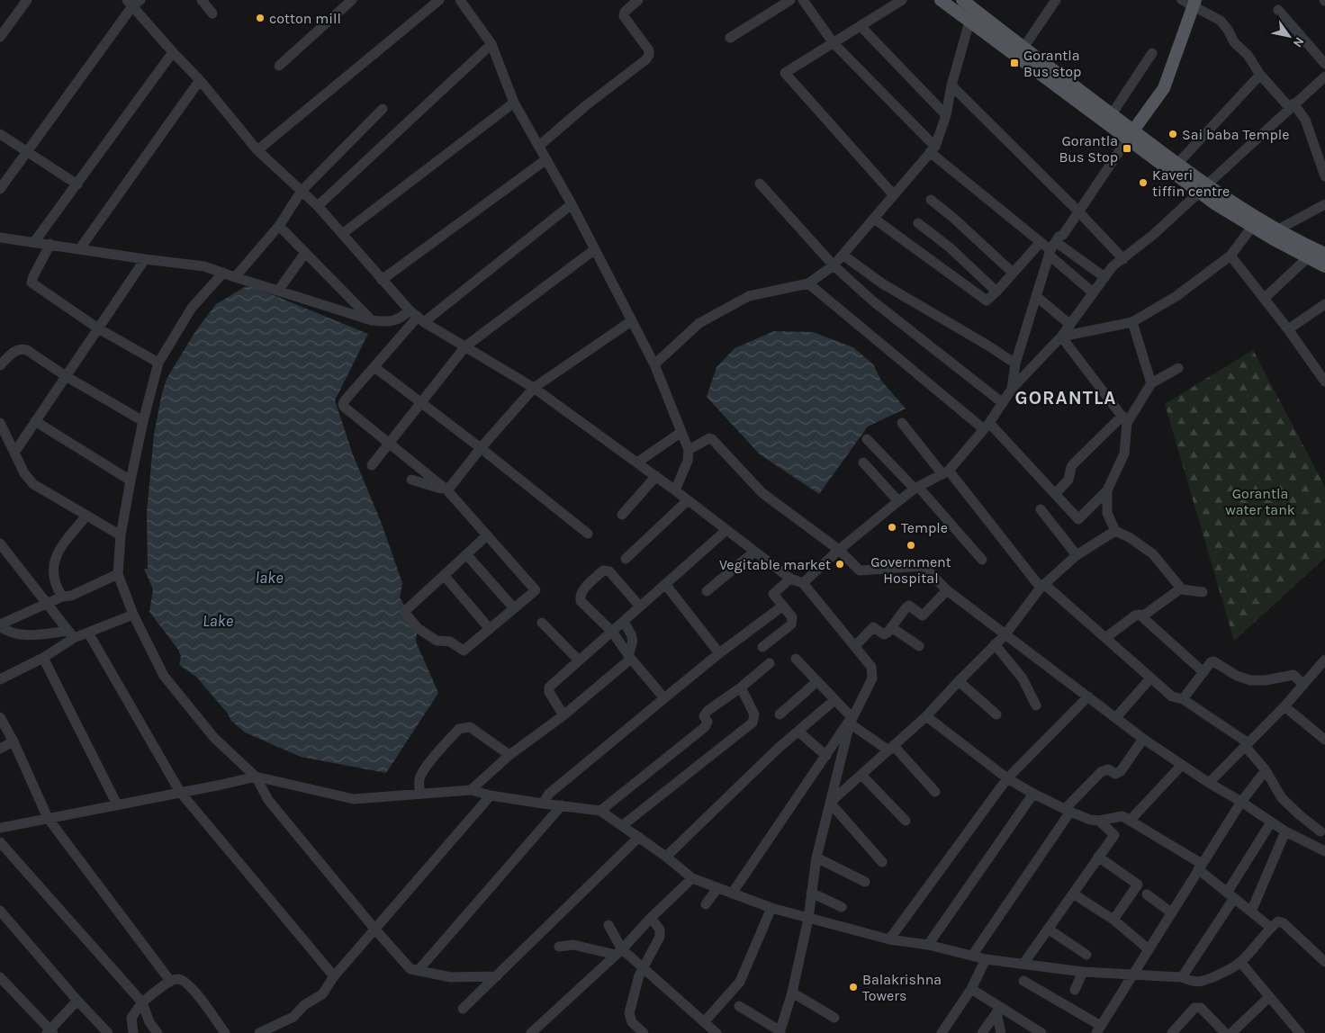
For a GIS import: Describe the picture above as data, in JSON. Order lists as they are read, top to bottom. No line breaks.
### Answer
{"districts":["GORANTLA"],"water":["lake","Lake"],"parks":["Gorantla water tank"],"places":{"other":["cotton mill","Sai baba Temple","Kaveri tiffin centre","Temple","Government Hospital","Vegitable market","Balakrishna Towers"],"transit":["Gorantla Bus stop","Gorantla Bus Stop"]},"north":"bottom right"}
